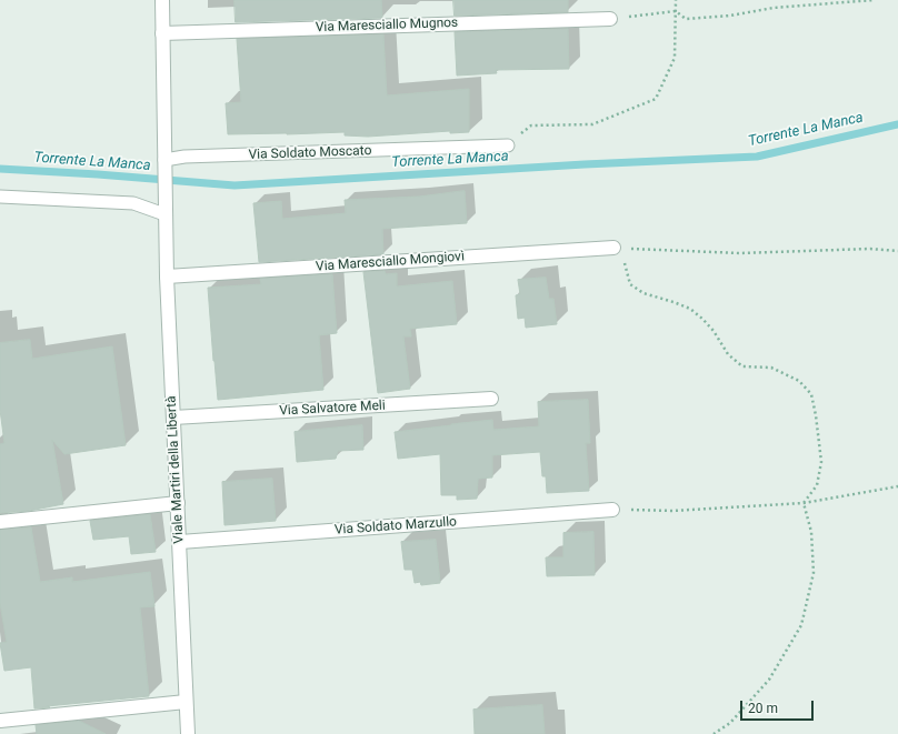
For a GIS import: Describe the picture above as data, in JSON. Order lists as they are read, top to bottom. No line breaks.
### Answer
{"streets":{"street":["Via Maresciallo Mugnos","Via Maresciallo Mongiovì","Via Salvatore Meli","Viale Martiri della Libertà","Via Soldato Marzullo"],"lane":["Via Soldato Moscato"]},"crossings":[["Via Maresciallo Mugnos","Viale Martiri della Libertà"],["Via Soldato Moscato","Viale Martiri della Libertà"],["Via Maresciallo Mongiovì","Viale Martiri della Libertà"],["Via Salvatore Meli","Viale Martiri della Libertà"],["Viale Martiri della Libertà","Via Soldato Marzullo"]],"water":["Torrente La Manca"],"scale_bar":"20 m"}
